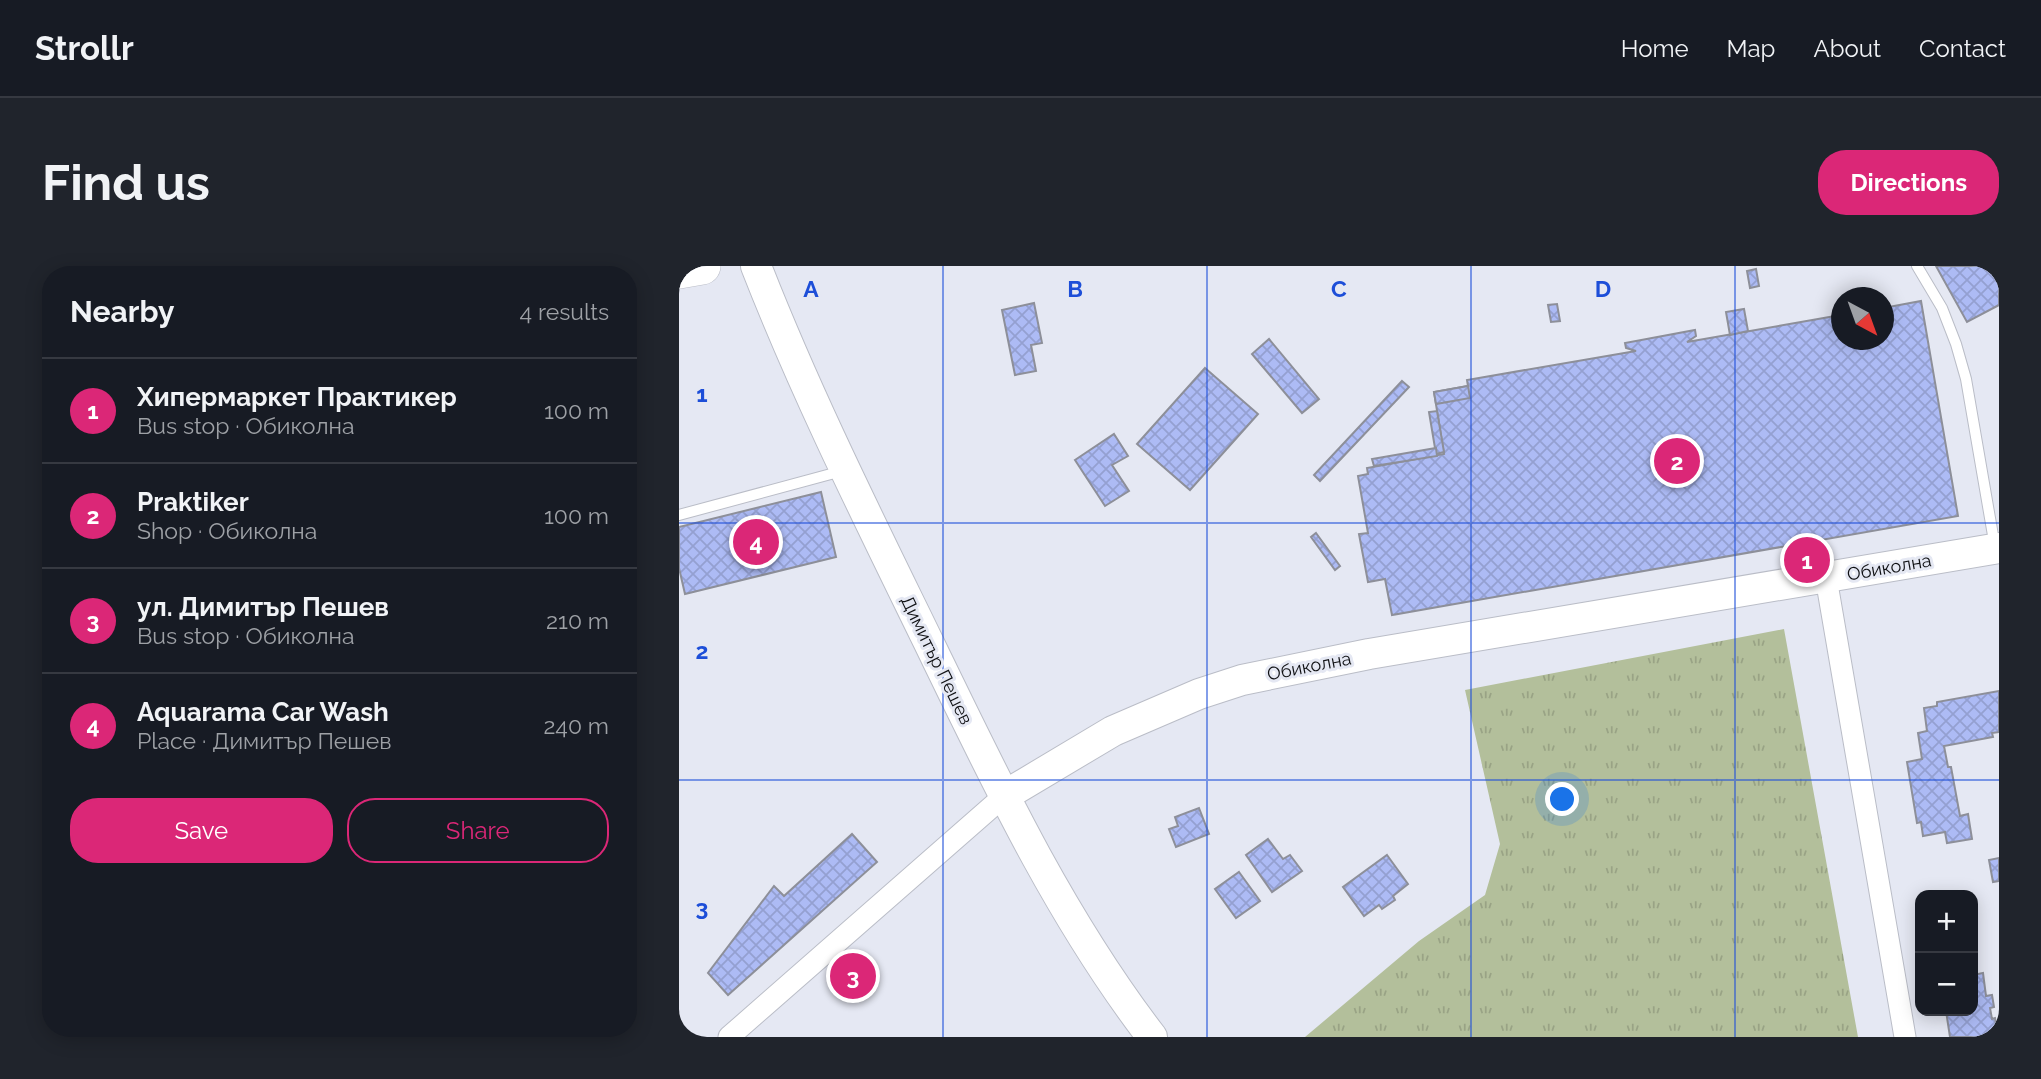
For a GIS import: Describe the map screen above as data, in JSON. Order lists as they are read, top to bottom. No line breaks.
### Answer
{"streets":{"street":["Обиколна","Димитър Пешев"]},"crossings":[["Обиколна","Димитър Пешев"]],"north":"bottom right","page":{"header":"Strollr","nav":["Home","Map","About","Contact"],"buttons":["Directions",["Save","Share"]],"title":"Find us","heading":["Nearby","4 results"],"list":[{"mark":"1","name":"Хипермаркет Практикер","note":"Bus stop · Обиколна","value":"100 m"},{"mark":"2","name":"Praktiker","note":"Shop · Обиколна","value":"100 m"},{"mark":"3","name":"ул. Димитър Пешев","note":"Bus stop · Обиколна","value":"210 m"},{"mark":"4","name":"Aquarama Car Wash","note":"Place · Димитър Пешев","value":"240 m"}],"pins":["2","4","1","3"],"map_buttons":["+","−"]},"grid":{"columns":["A","B","C","D"],"rows":["1","2","3"]}}
